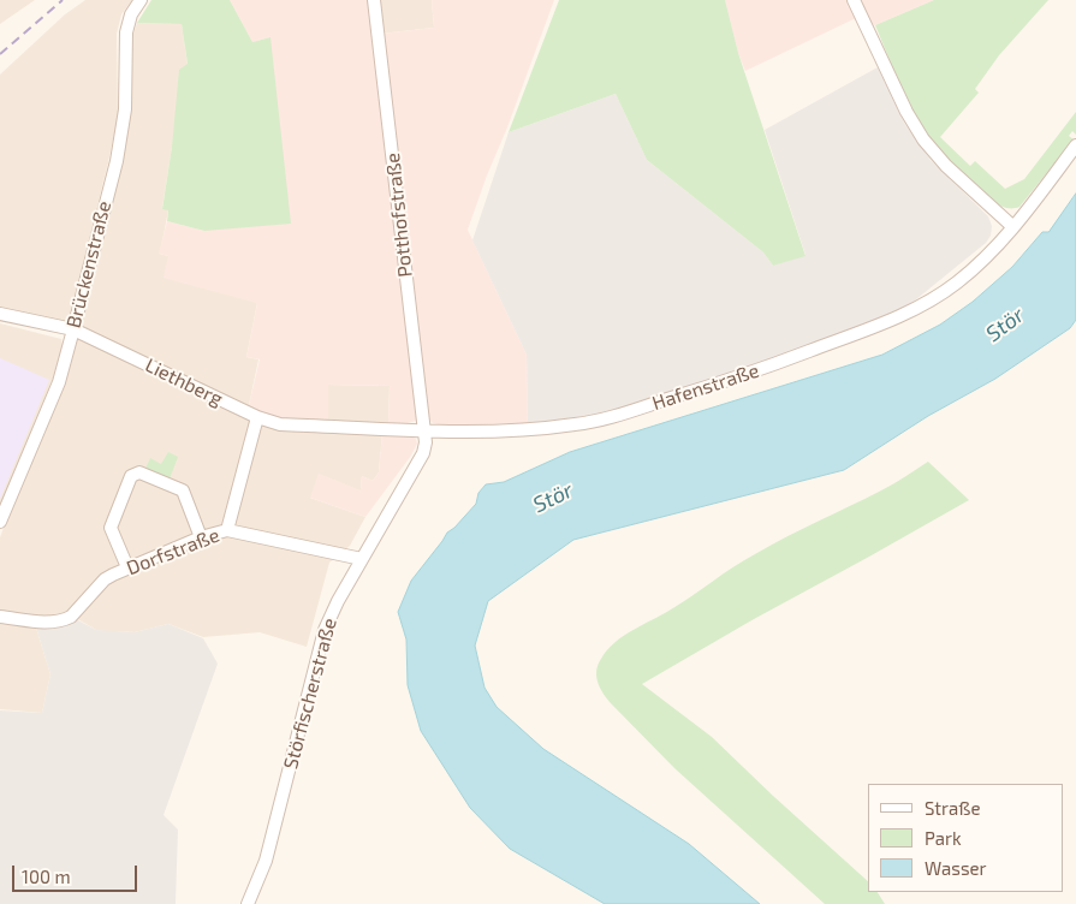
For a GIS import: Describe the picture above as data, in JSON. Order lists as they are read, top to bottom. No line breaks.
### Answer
{"streets":{"street":["Potthofstraße","Brückenstraße","Liethberg","Hafenstraße","Dorfstraße","Störfischerstraße"]},"crossings":[["Potthofstraße","Hafenstraße"],["Potthofstraße","Störfischerstraße"],["Brückenstraße","Liethberg"],["Liethberg","Hafenstraße"],["Hafenstraße","Störfischerstraße"],["Dorfstraße","Störfischerstraße"]],"water":["Stör"],"legend":["Straße","Park","Wasser"],"scale_bar":"100 m"}
